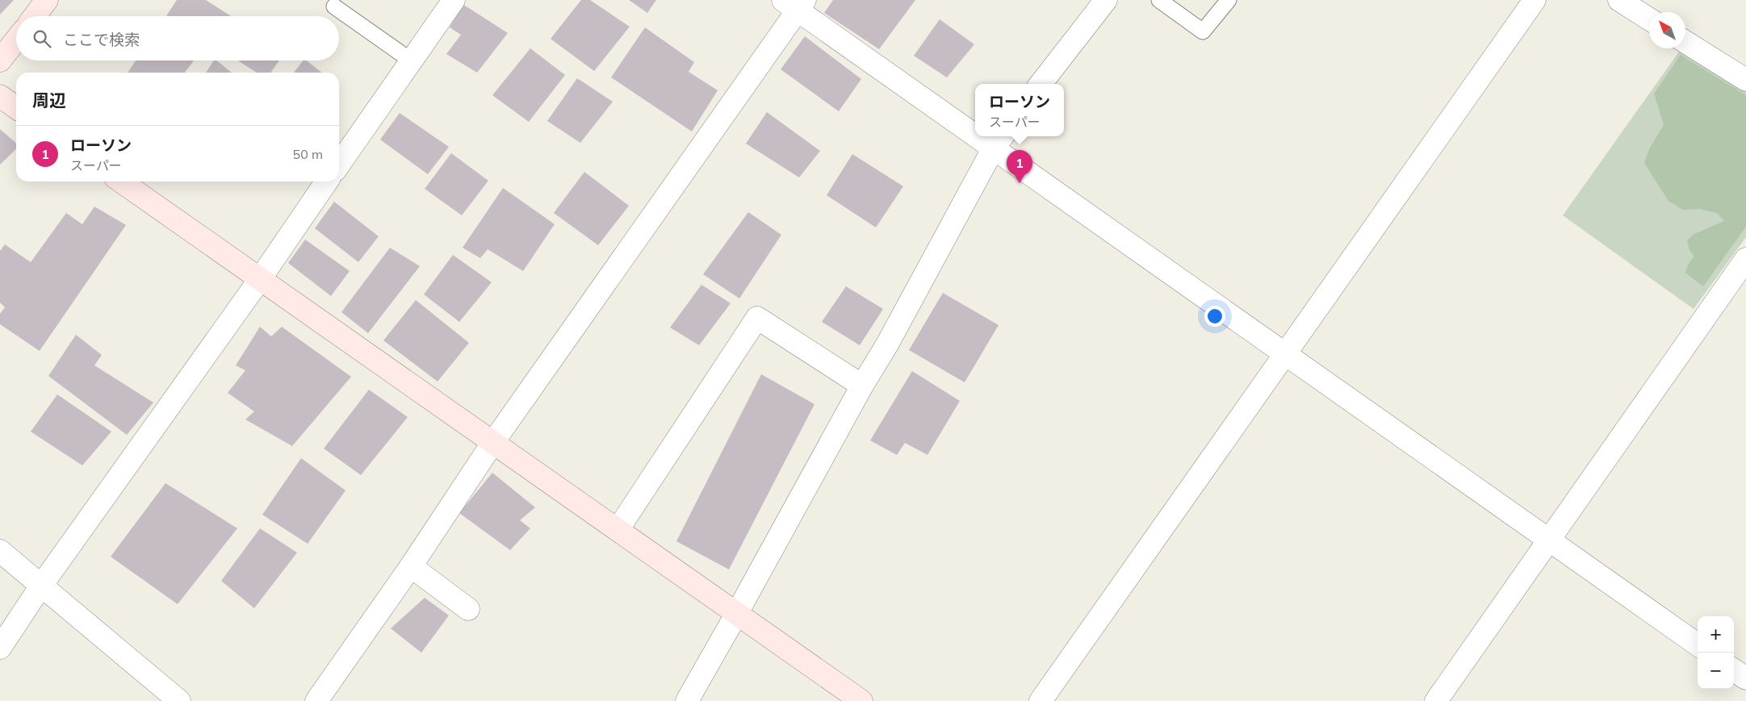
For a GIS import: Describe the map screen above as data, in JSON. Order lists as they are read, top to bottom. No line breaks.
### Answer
{"north":"top left","page":{"search":"ここで検索","heading":"周辺","popup":["ローソン","スーパー"],"list":[{"mark":"1","name":"ローソン","note":"スーパー","value":"50 m"}],"pins":"1","map_buttons":["+","−"]}}
